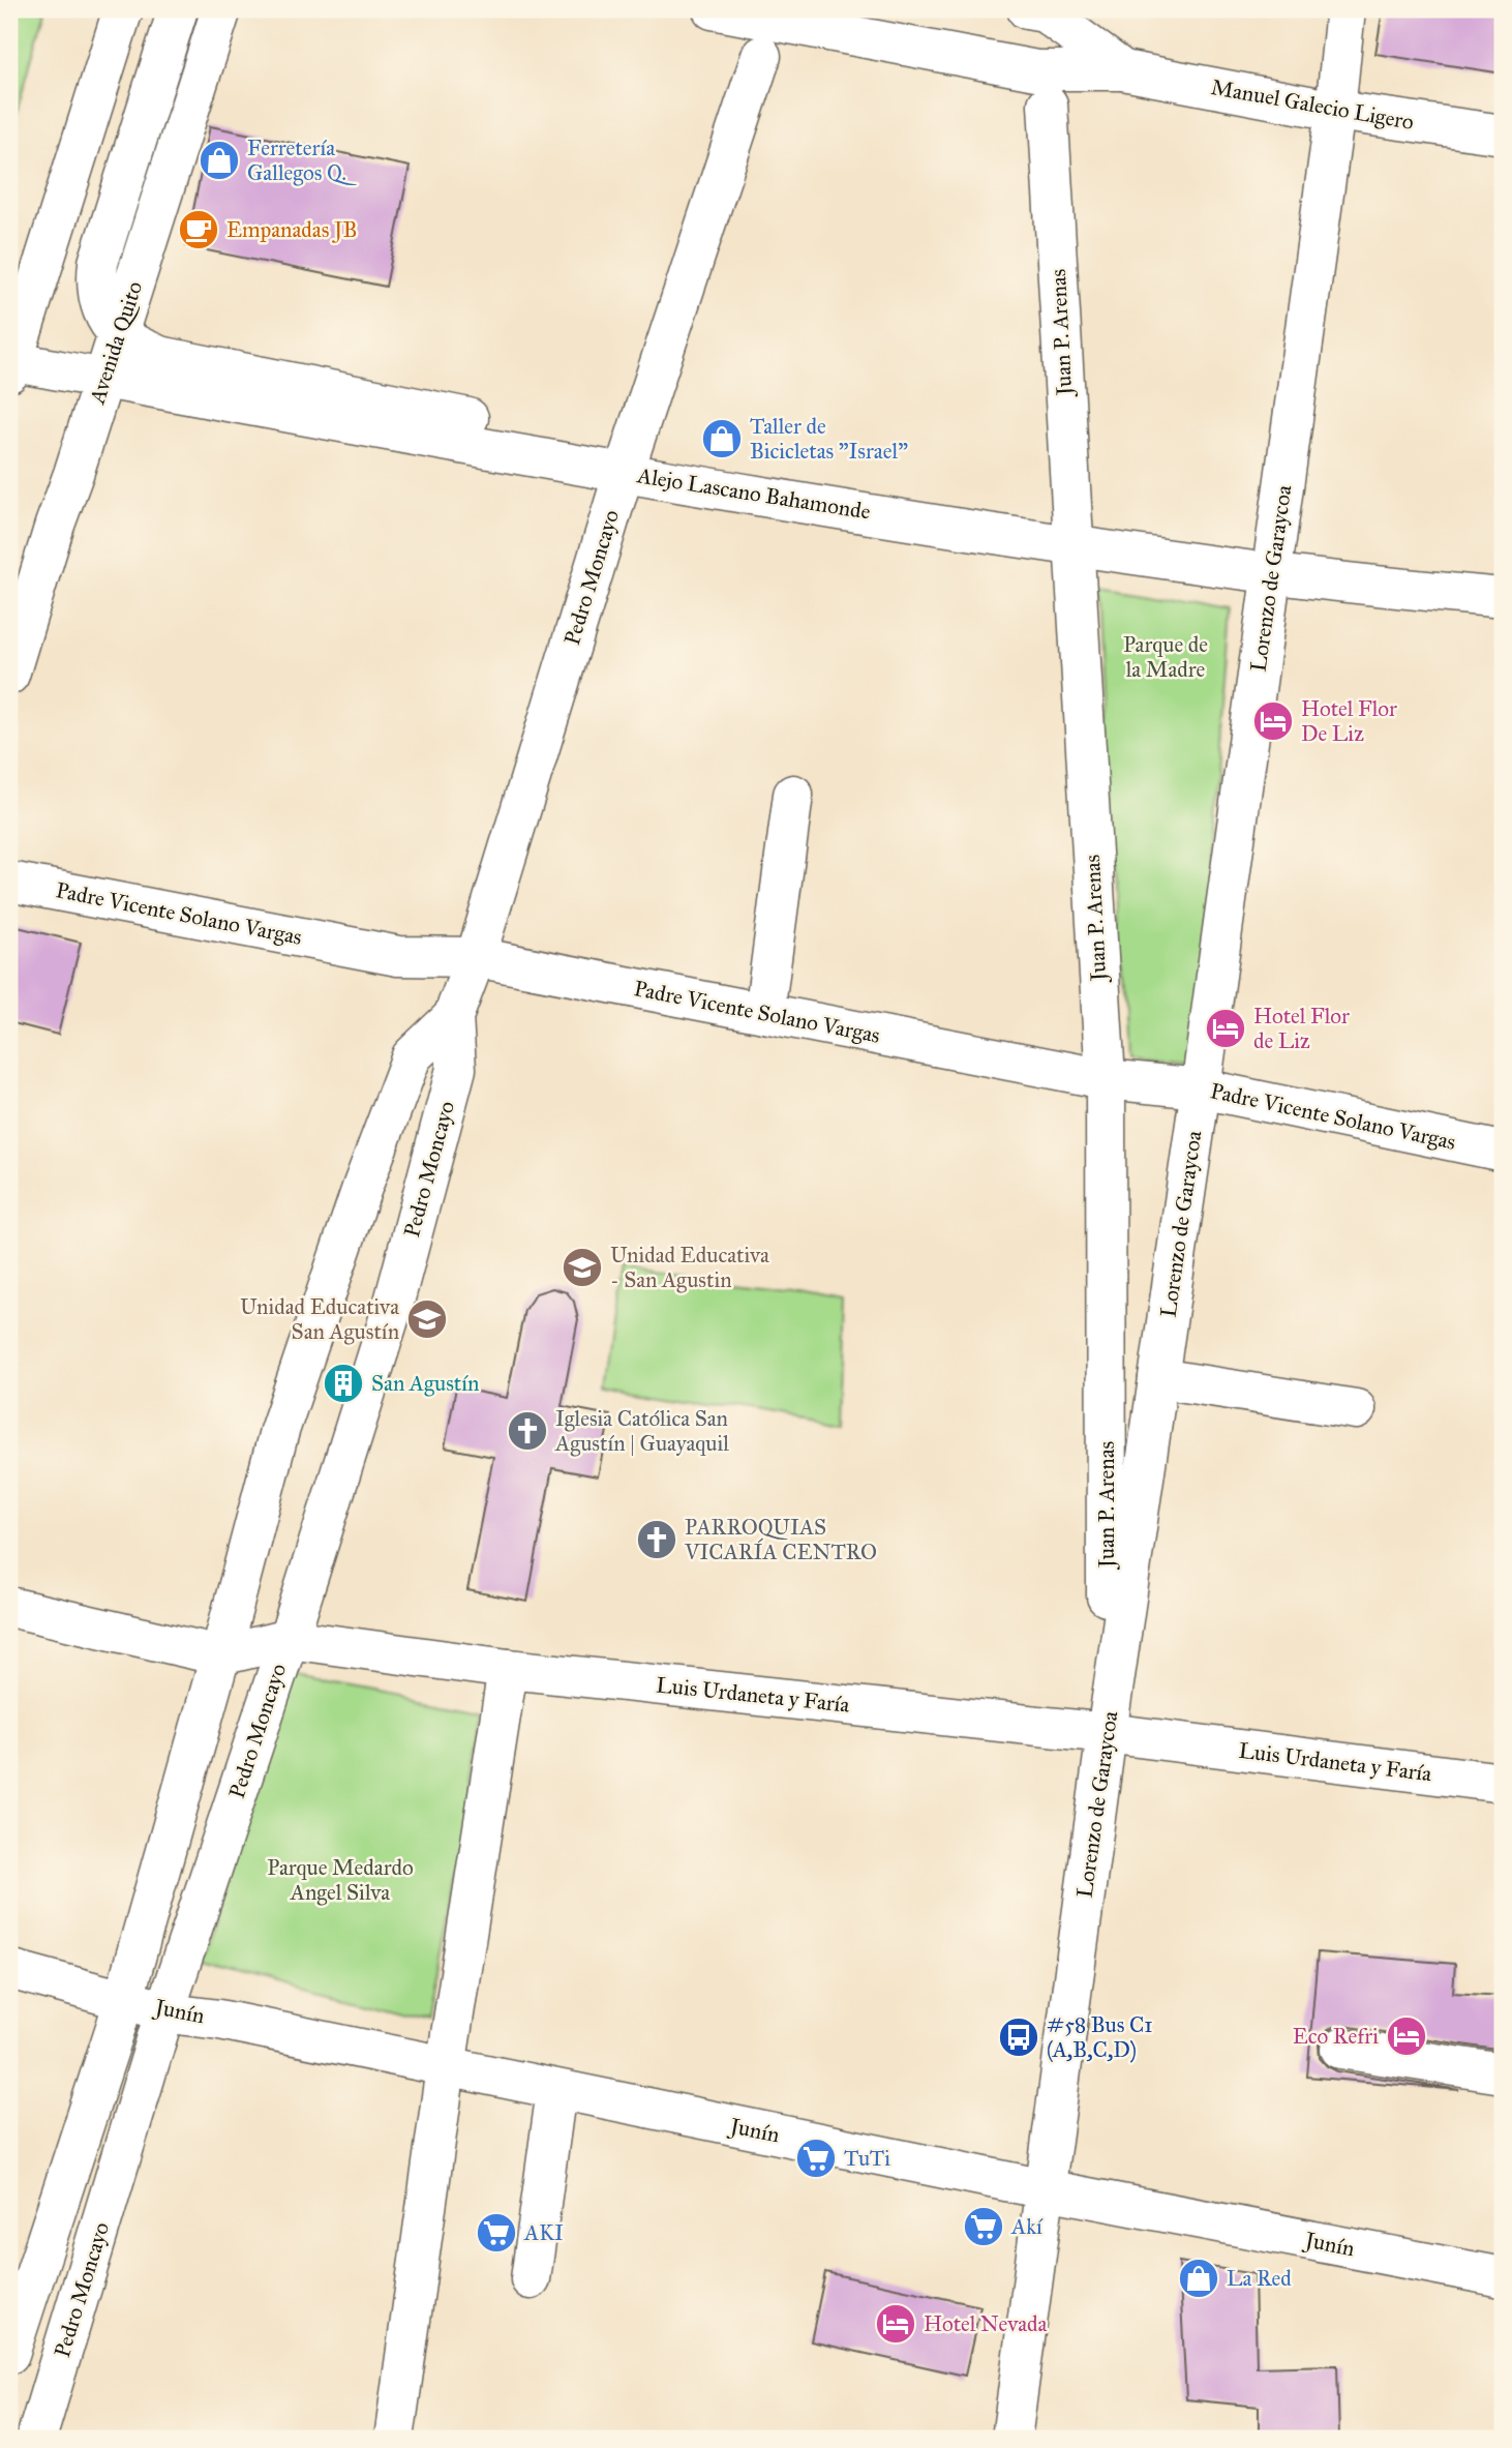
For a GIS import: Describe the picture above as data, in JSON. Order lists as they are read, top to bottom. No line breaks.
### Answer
{"streets":{"street":["Manuel Galecio Ligero","Juan P. Arenas","Avenida Quito","Alejo Lascano Bahamonde","Pedro Moncayo","Lorenzo de Garaycoa","Padre Vicente Solano Vargas","Luis Urdaneta y Faría","Junín"]},"crossings":[["Manuel Galecio Ligero","Lorenzo de Garaycoa"],["Juan P. Arenas","Alejo Lascano Bahamonde"],["Juan P. Arenas","Lorenzo de Garaycoa"],["Juan P. Arenas","Padre Vicente Solano Vargas"],["Juan P. Arenas","Luis Urdaneta y Faría"],["Alejo Lascano Bahamonde","Pedro Moncayo"],["Alejo Lascano Bahamonde","Lorenzo de Garaycoa"],["Pedro Moncayo","Padre Vicente Solano Vargas"],["Pedro Moncayo","Luis Urdaneta y Faría"],["Pedro Moncayo","Junín"],["Lorenzo de Garaycoa","Padre Vicente Solano Vargas"],["Lorenzo de Garaycoa","Luis Urdaneta y Faría"],["Lorenzo de Garaycoa","Junín"]],"parks":["Parque de la Madre","Parque Medardo Angel Silva"],"places":{"shop":["Ferretería Gallegos Q.","Taller de Bicicletas \"Israel\"","La Red"],"cafe":["Empanadas JB"],"hotel":["Hotel Flor De Liz","Hotel Flor de Liz","Eco Refri","Hotel Nevada"],"school or university":["Unidad Educativa - San Agustin","Unidad Educativa San Agustín"],"building":["San Agustín"],"church":["Iglesia Católica San Agustín | Guayaquil","PARROQUIAS VICARÍA CENTRO"],"bus stop":["#58 Bus C1 (A,B,C,D)"],"supermarket":["TuTi","Akí","AKI"]}}
